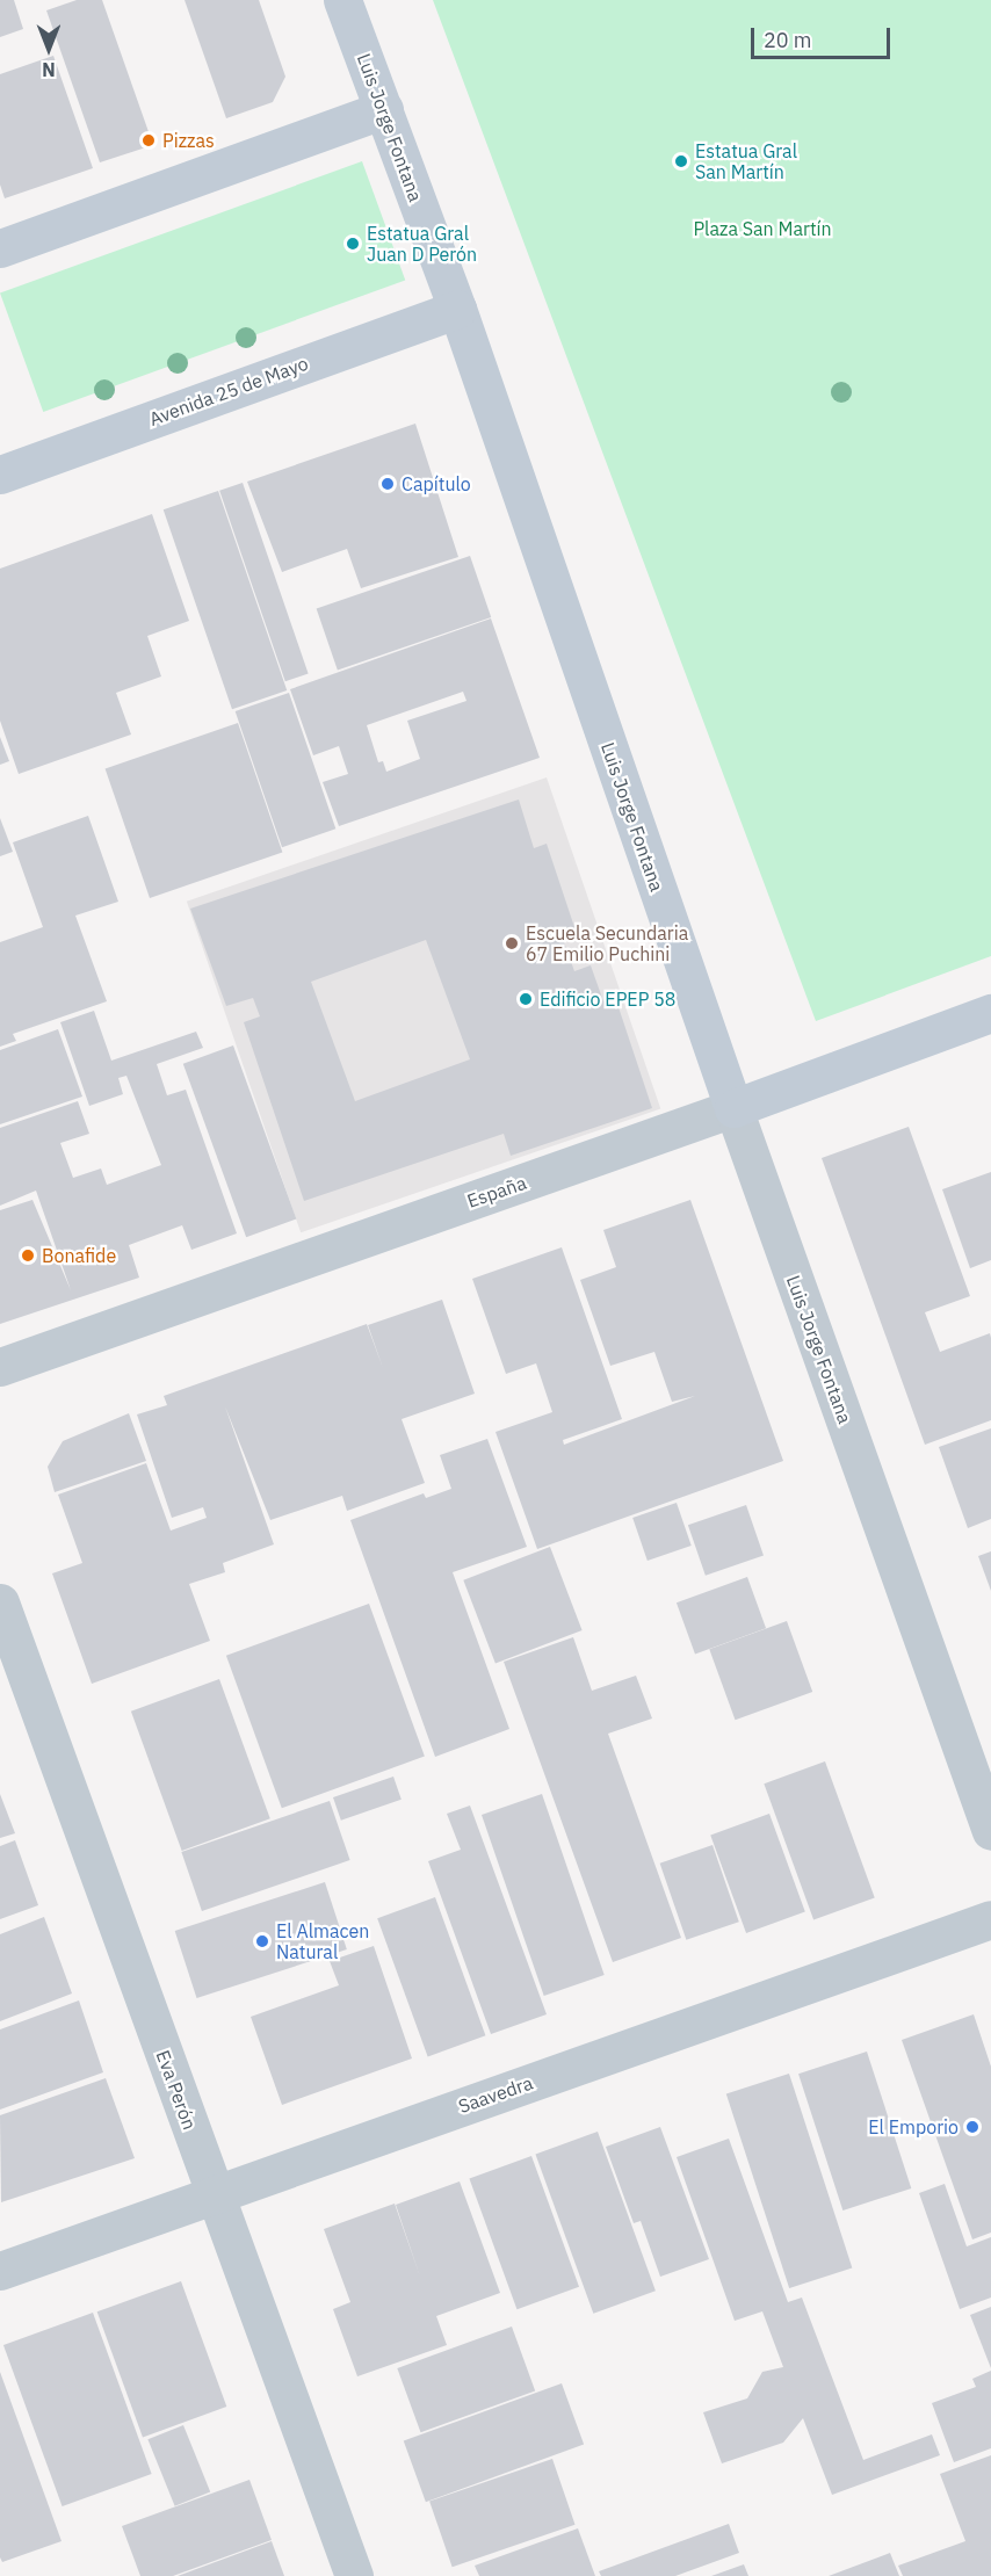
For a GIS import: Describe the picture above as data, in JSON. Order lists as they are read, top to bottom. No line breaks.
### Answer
{"streets":{"main road":["Luis Jorge Fontana","Avenida 25 de Mayo","España"],"street":["Eva Perón","Saavedra"]},"crossings":[["Luis Jorge Fontana","Avenida 25 de Mayo"],["Luis Jorge Fontana","España"],["Eva Perón","Saavedra"]],"parks":["Plaza San Martín"],"places":["Pizzas","Estatua Gral San Martín","Estatua Gral Juan D Perón","Capítulo","Escuela Secundaria 67 Emilio Puchini","Edificio EPEP 58","Bonafide","El Almacen Natural","El Emporio"],"scale_bar":"20 m","north":"bottom"}
